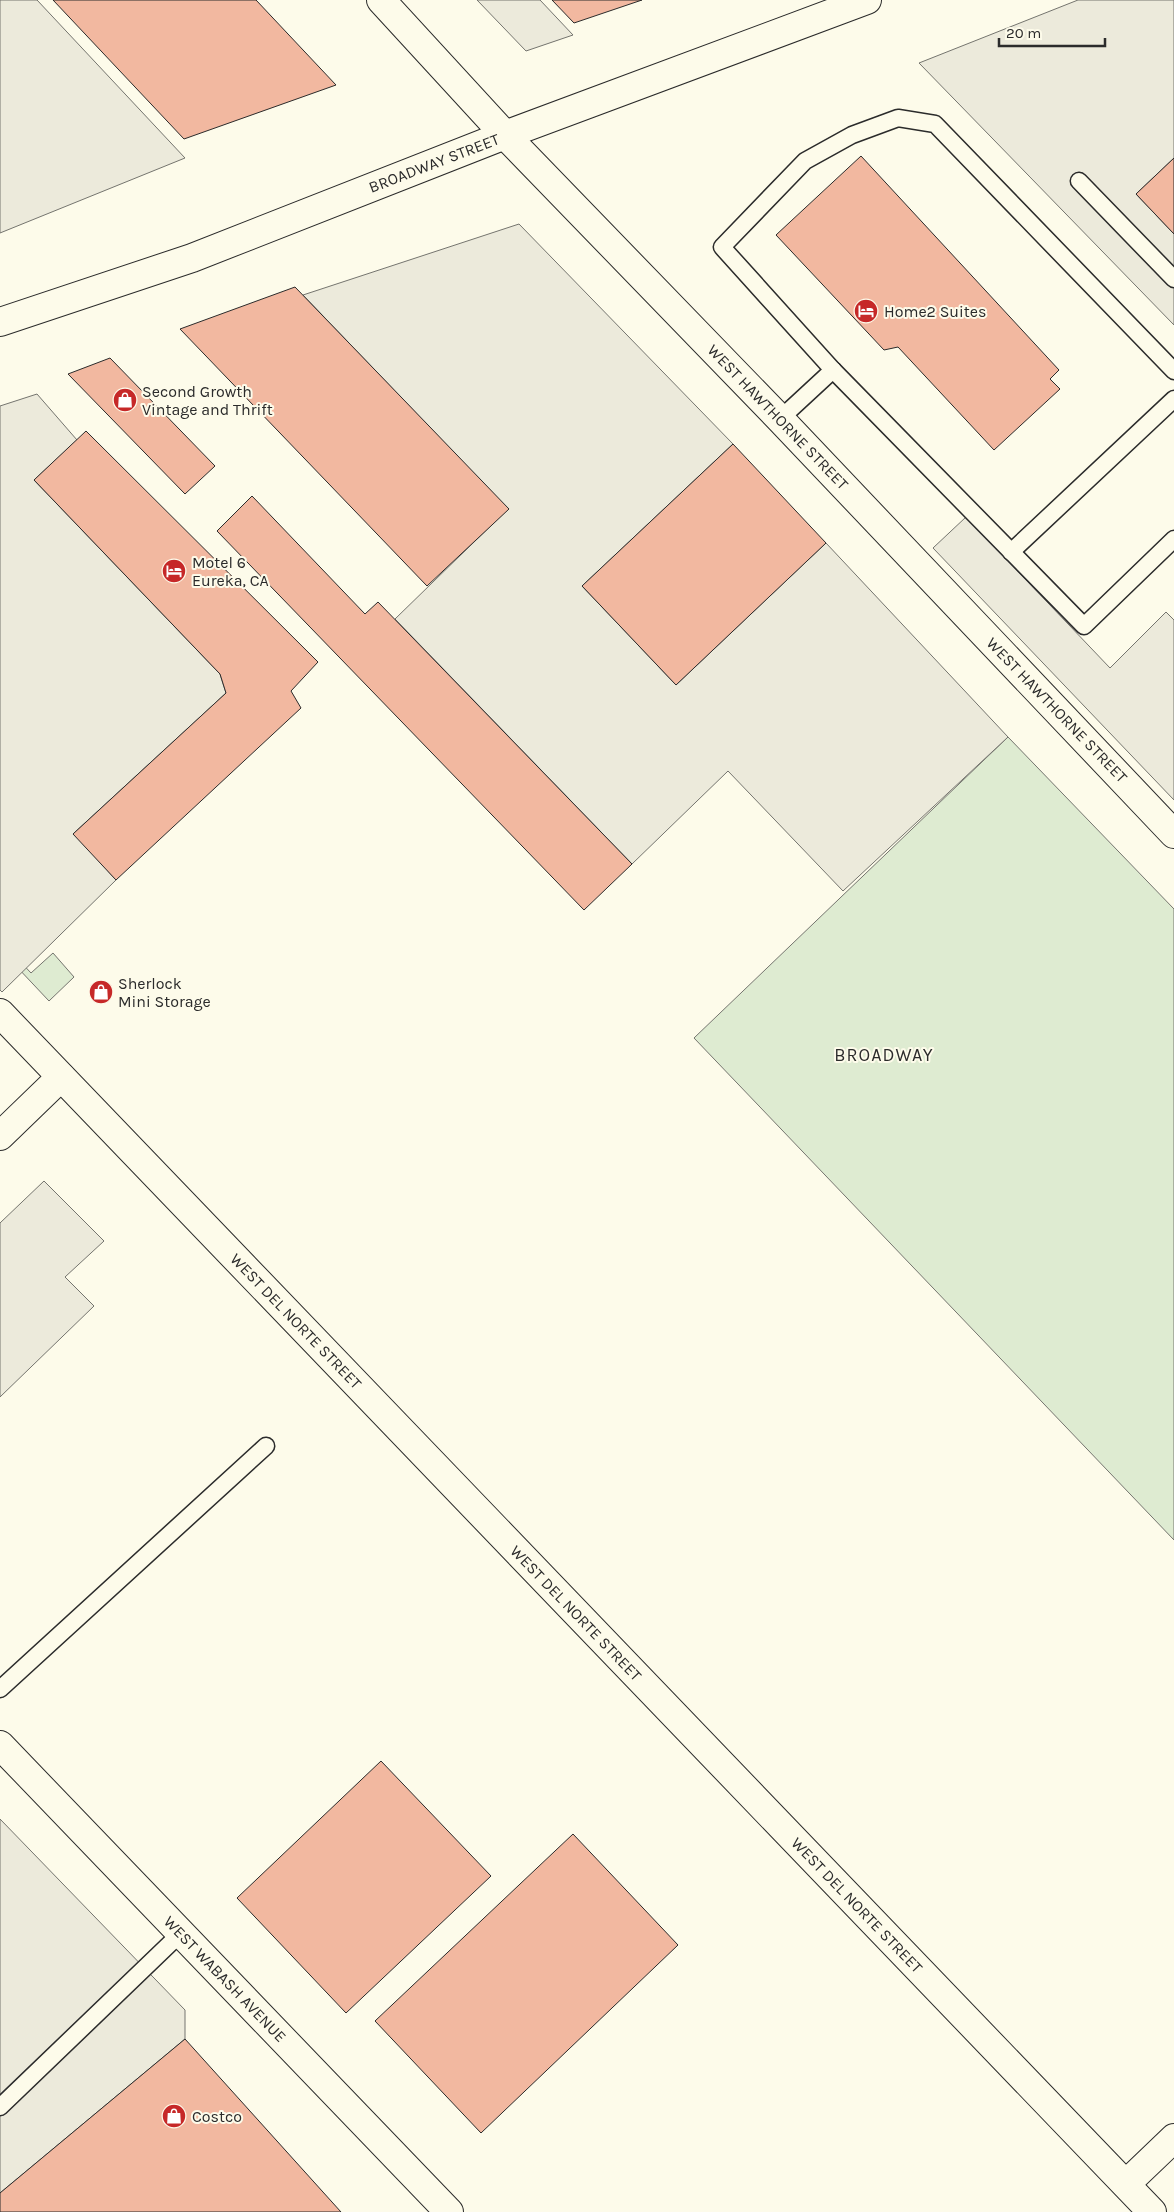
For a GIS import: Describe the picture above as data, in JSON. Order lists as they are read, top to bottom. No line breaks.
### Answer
{"streets":{"main road":["BROADWAY STREET","WEST HAWTHORNE STREET","WEST DEL NORTE STREET","WEST WABASH AVENUE"]},"crossings":[["BROADWAY STREET","WEST HAWTHORNE STREET"]],"districts":["BROADWAY"],"places":{"hotel":["Home2 Suites","Motel 6 Eureka, CA"],"shop":["Second Growth Vintage and Thrift","Sherlock Mini Storage","Costco"]},"scale_bar":"20 m"}
